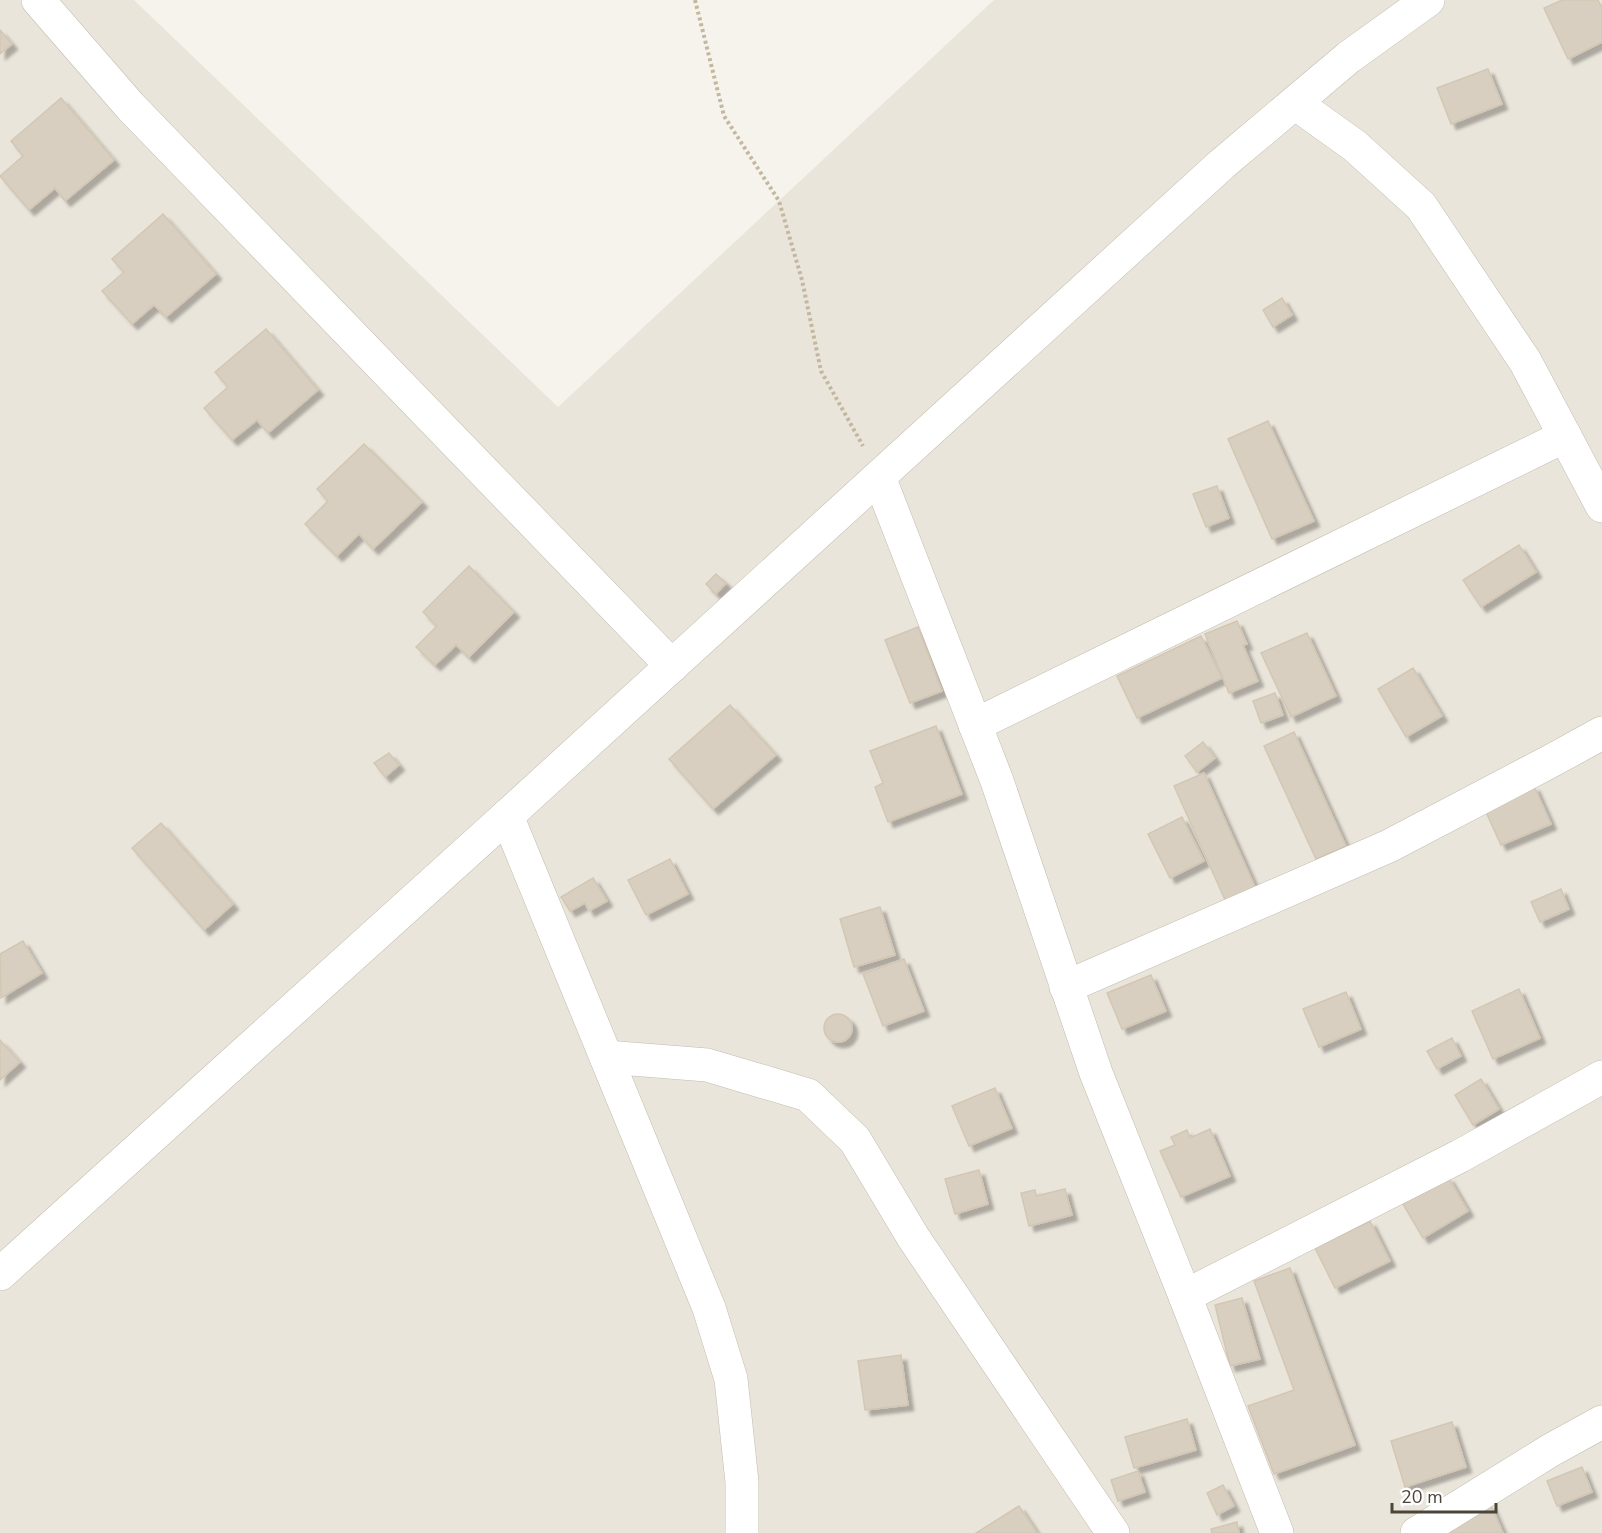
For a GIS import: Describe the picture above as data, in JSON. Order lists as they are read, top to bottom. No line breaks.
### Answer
{"scale_bar":"20 m"}
